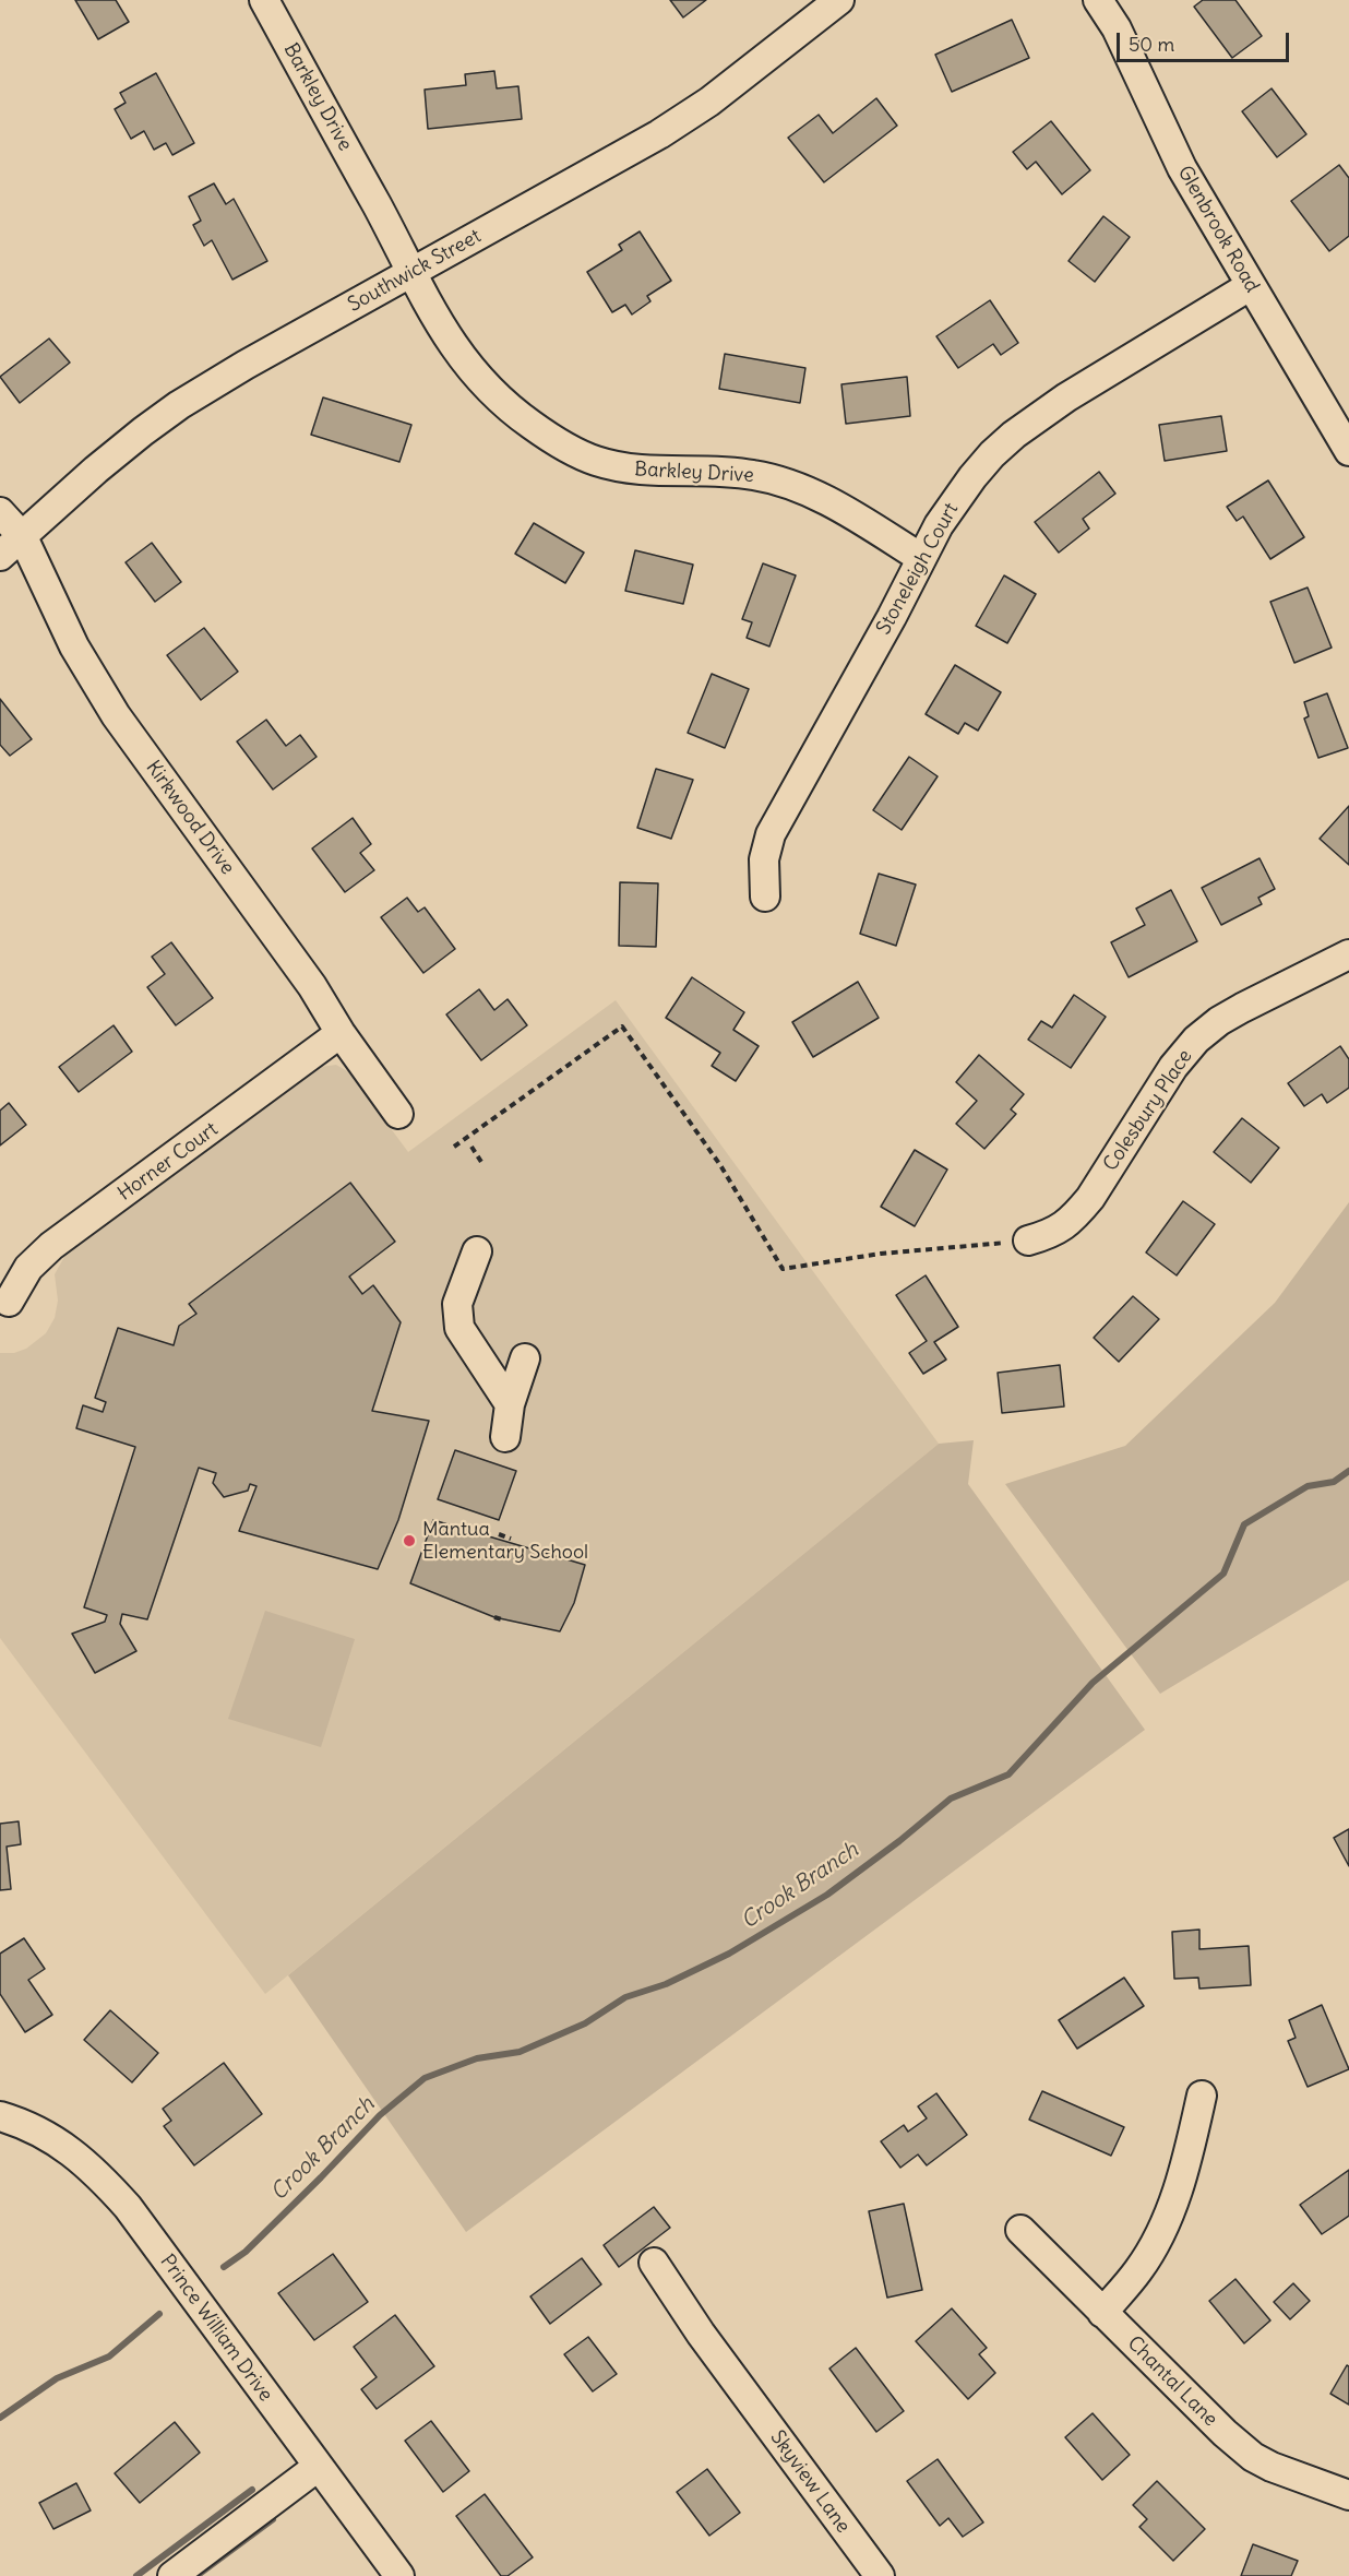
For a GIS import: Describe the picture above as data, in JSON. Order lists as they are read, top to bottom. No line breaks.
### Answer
{"streets":{"street":["Barkley Drive","Glenbrook Road","Southwick Street","Stoneleigh Court","Kirkwood Drive","Colesbury Place","Horner Court","Prince William Drive","Chantal Lane","Skyview Lane"]},"crossings":[["Barkley Drive","Southwick Street"],["Barkley Drive","Stoneleigh Court"],["Glenbrook Road","Stoneleigh Court"],["Southwick Street","Kirkwood Drive"],["Kirkwood Drive","Horner Court"]],"water":["Crook Branch"],"places":["Mantua Elementary School"],"scale_bar":"50 m"}
